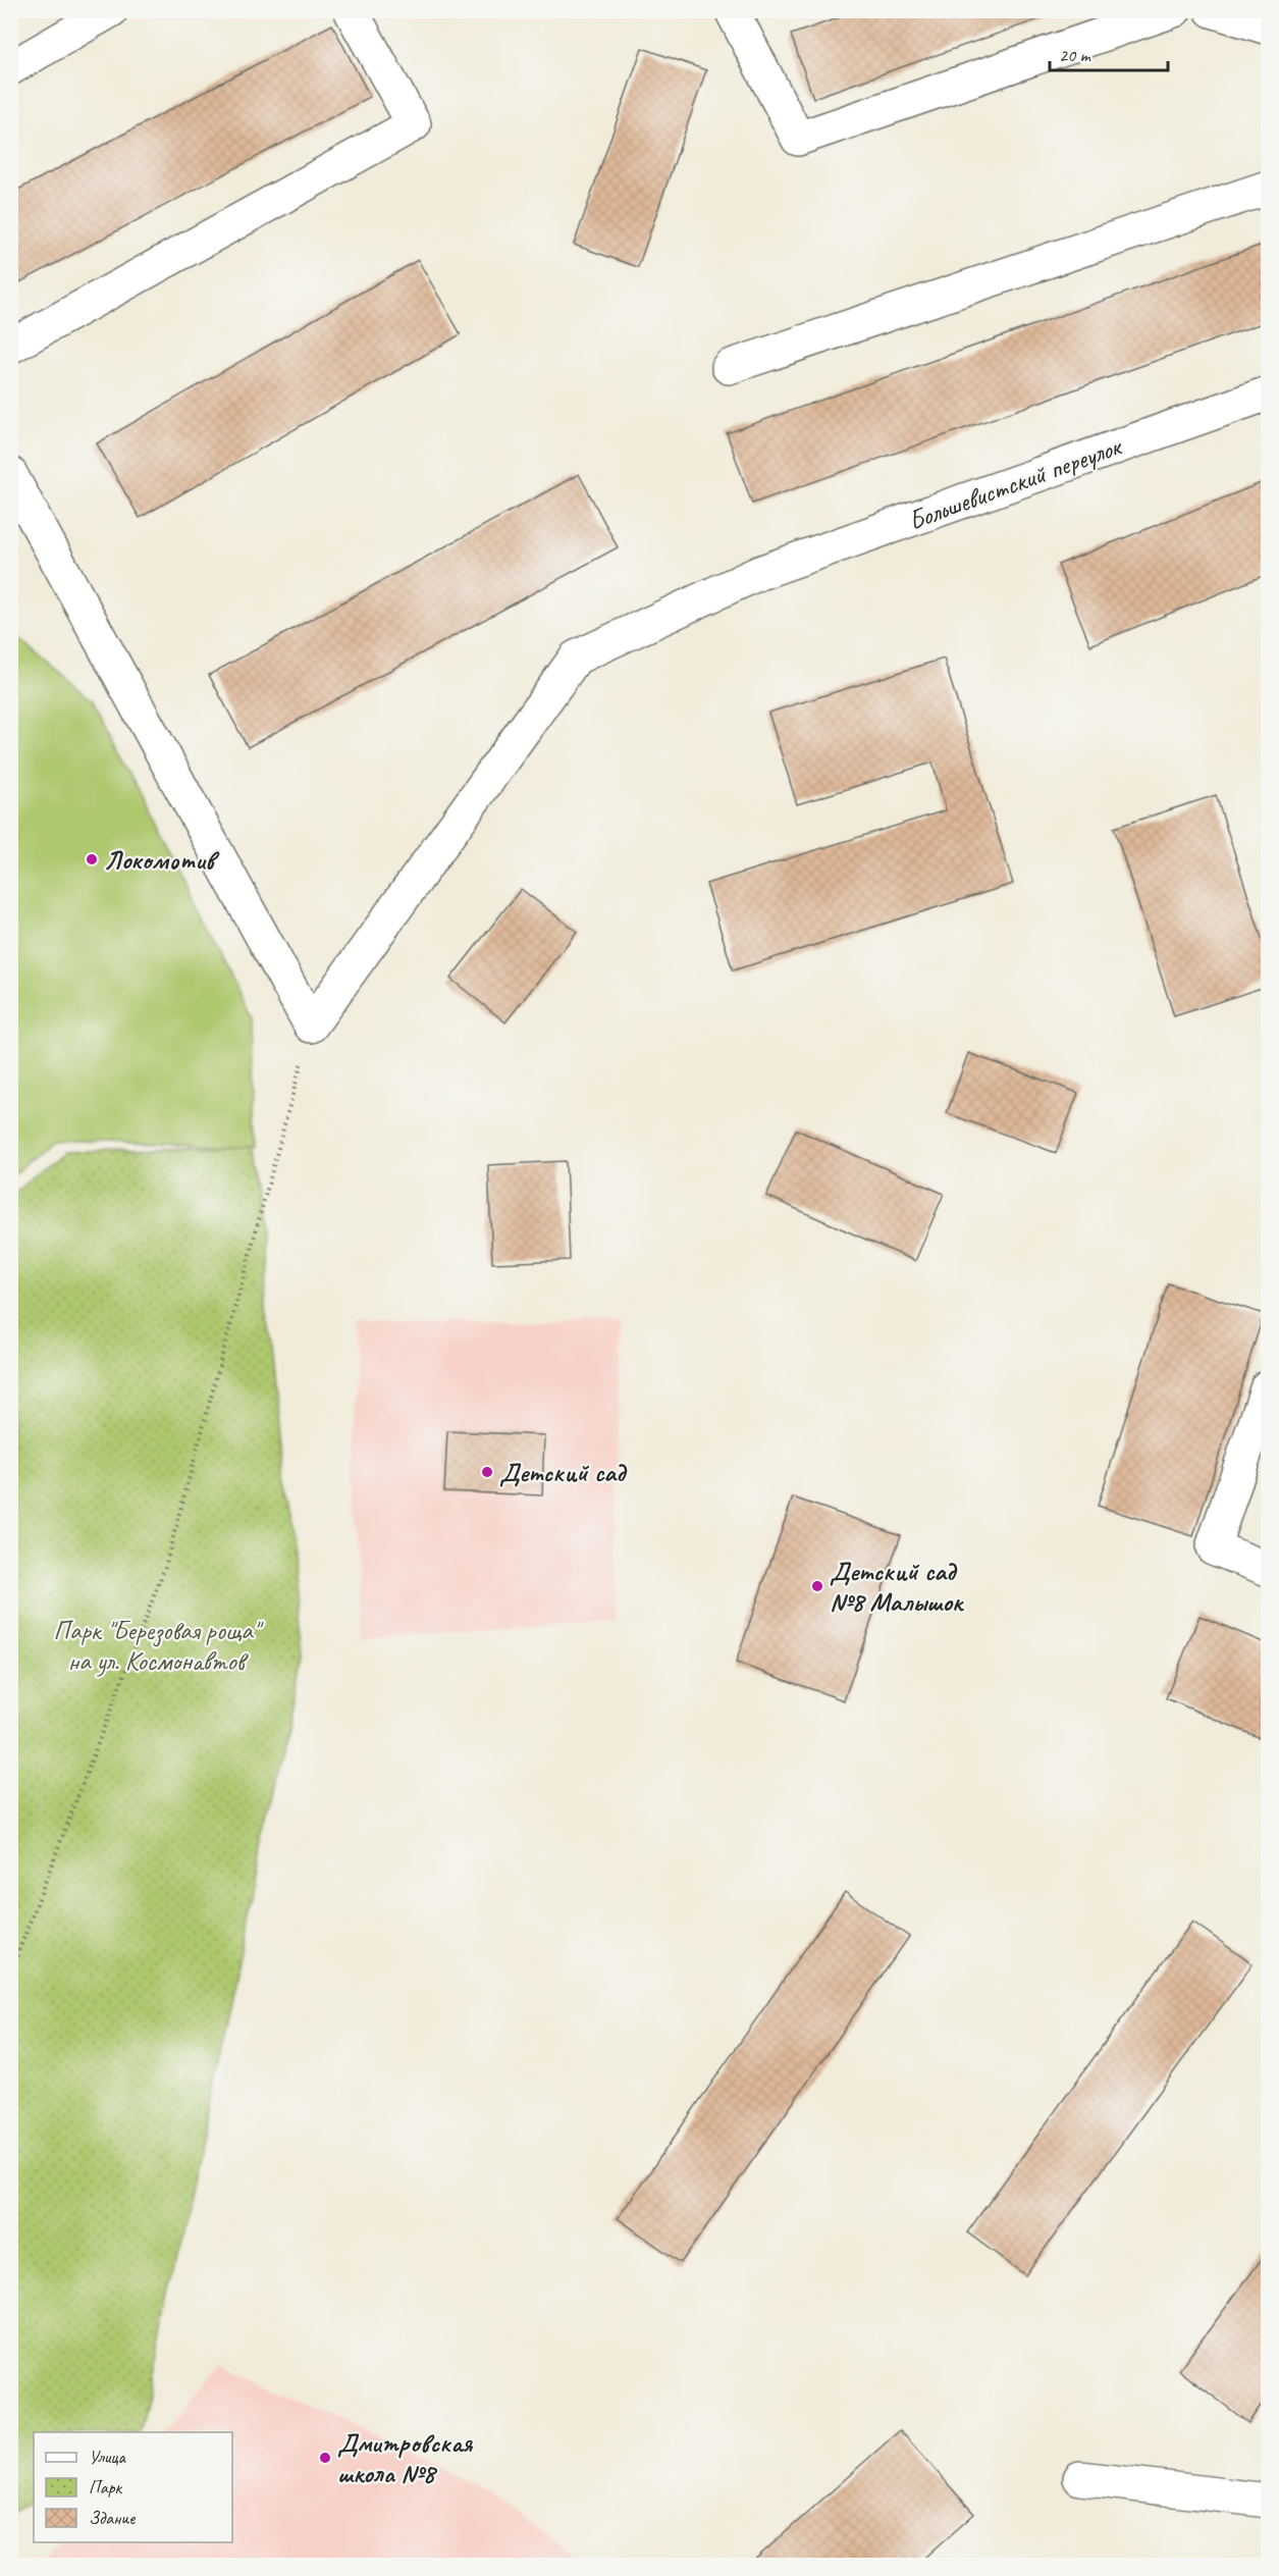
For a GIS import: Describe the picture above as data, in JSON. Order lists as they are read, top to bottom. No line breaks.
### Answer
{"streets":{"street":["Большевистский переулок"]},"parks":["Парк \"Березовая роща\" на ул. Космонавтов"],"places":["Локомотив","Детский сад","Детский сад №8 Малышок","Дмитровская школа №8"],"legend":["Улица","Парк","Здание"],"scale_bar":"20 m"}
